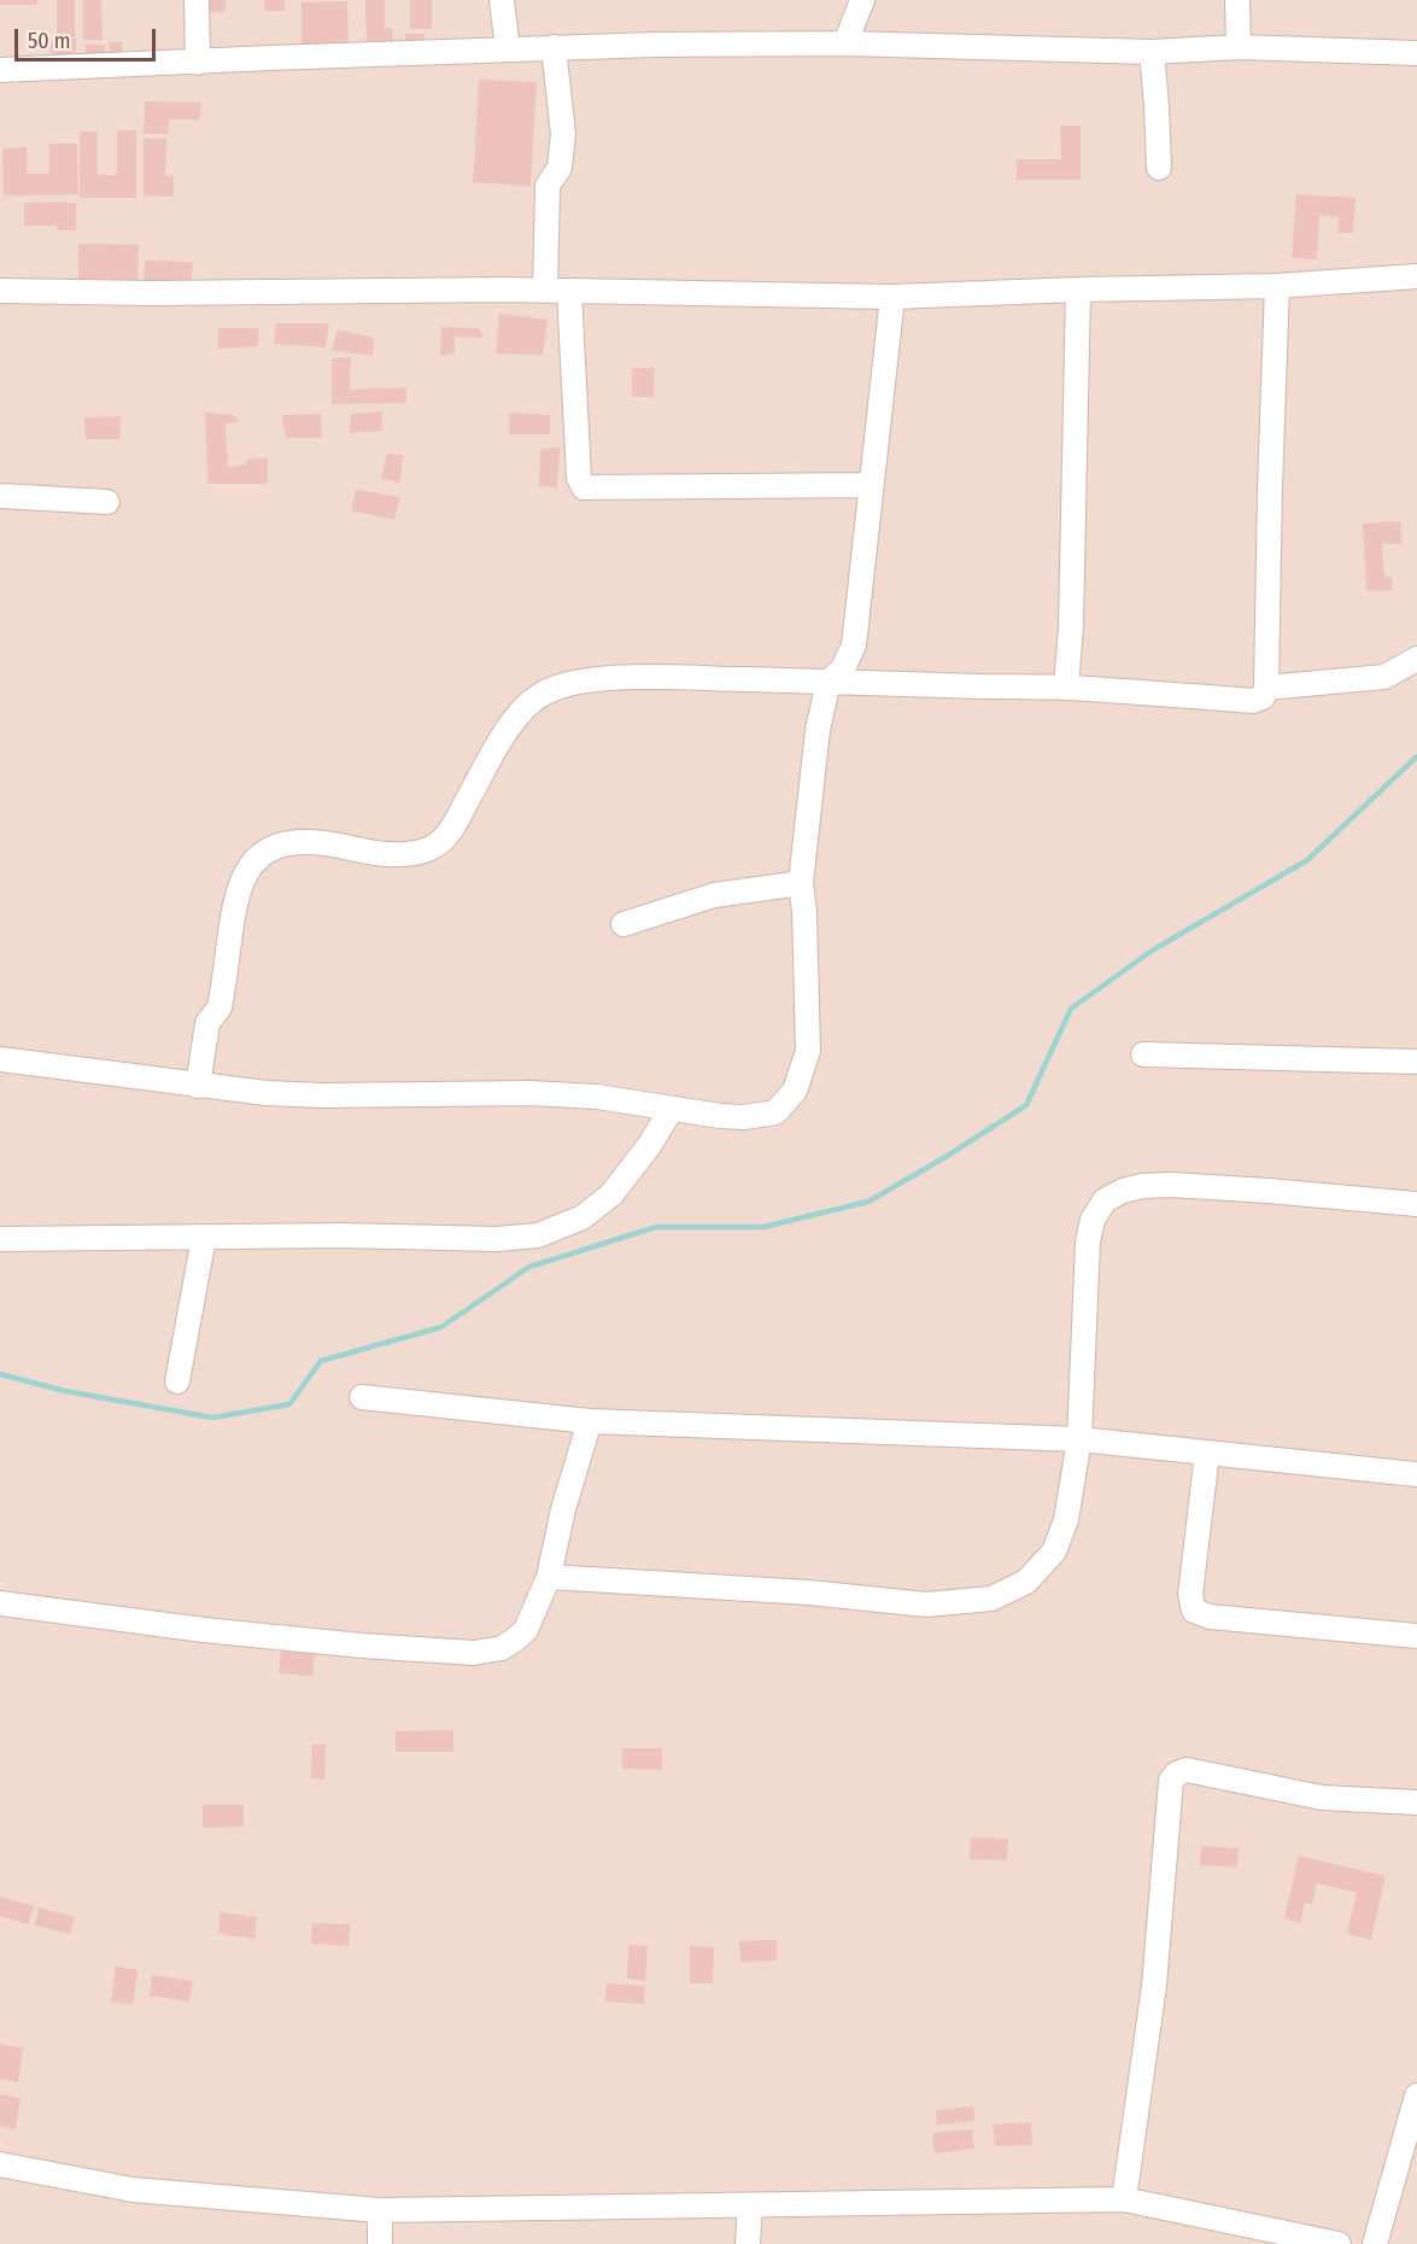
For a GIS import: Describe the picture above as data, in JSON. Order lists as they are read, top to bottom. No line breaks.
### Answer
{"scale_bar":"50 m"}
